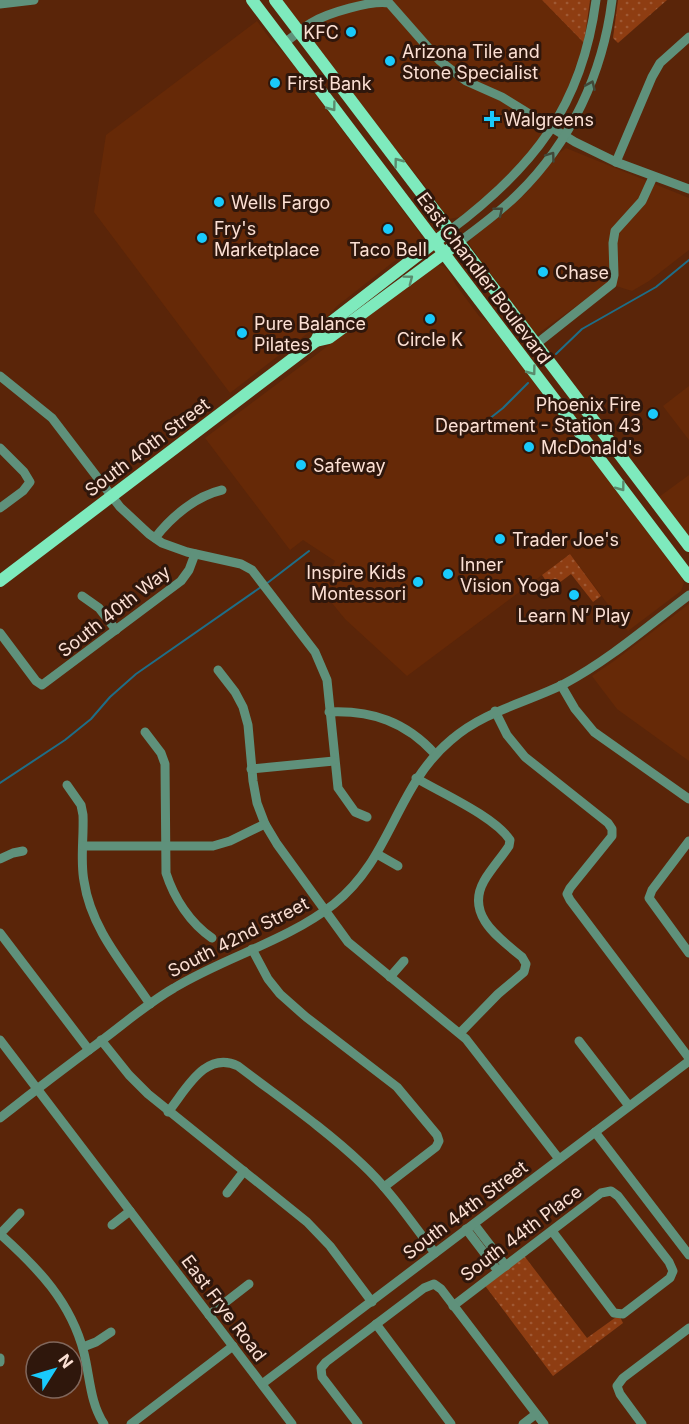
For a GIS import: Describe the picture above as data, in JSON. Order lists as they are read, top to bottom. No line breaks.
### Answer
{"streets":{"main road":["East Chandler Boulevard","South 40th Street"],"street":["South 40th Way","South 42nd Street","South 44th Street","South 44th Place","East Frye Road"]},"crossings":[["East Chandler Boulevard","South 40th Street"],["South 42nd Street","East Frye Road"],["South 44th Street","East Frye Road"]],"places":{"other":["KFC","Arizona Tile and Stone Specialist","First Bank","Wells Fargo","Taco Bell","Fry's Marketplace","Chase","Circle K","Pure Balance Pilates","Phoenix Fire Department - Station 43","McDonald's","Safeway","Trader Joe's","Inner Vision Yoga","Inspire Kids Montessori","Learn N’ Play"],"health":["Walgreens"]},"north":"top right"}
